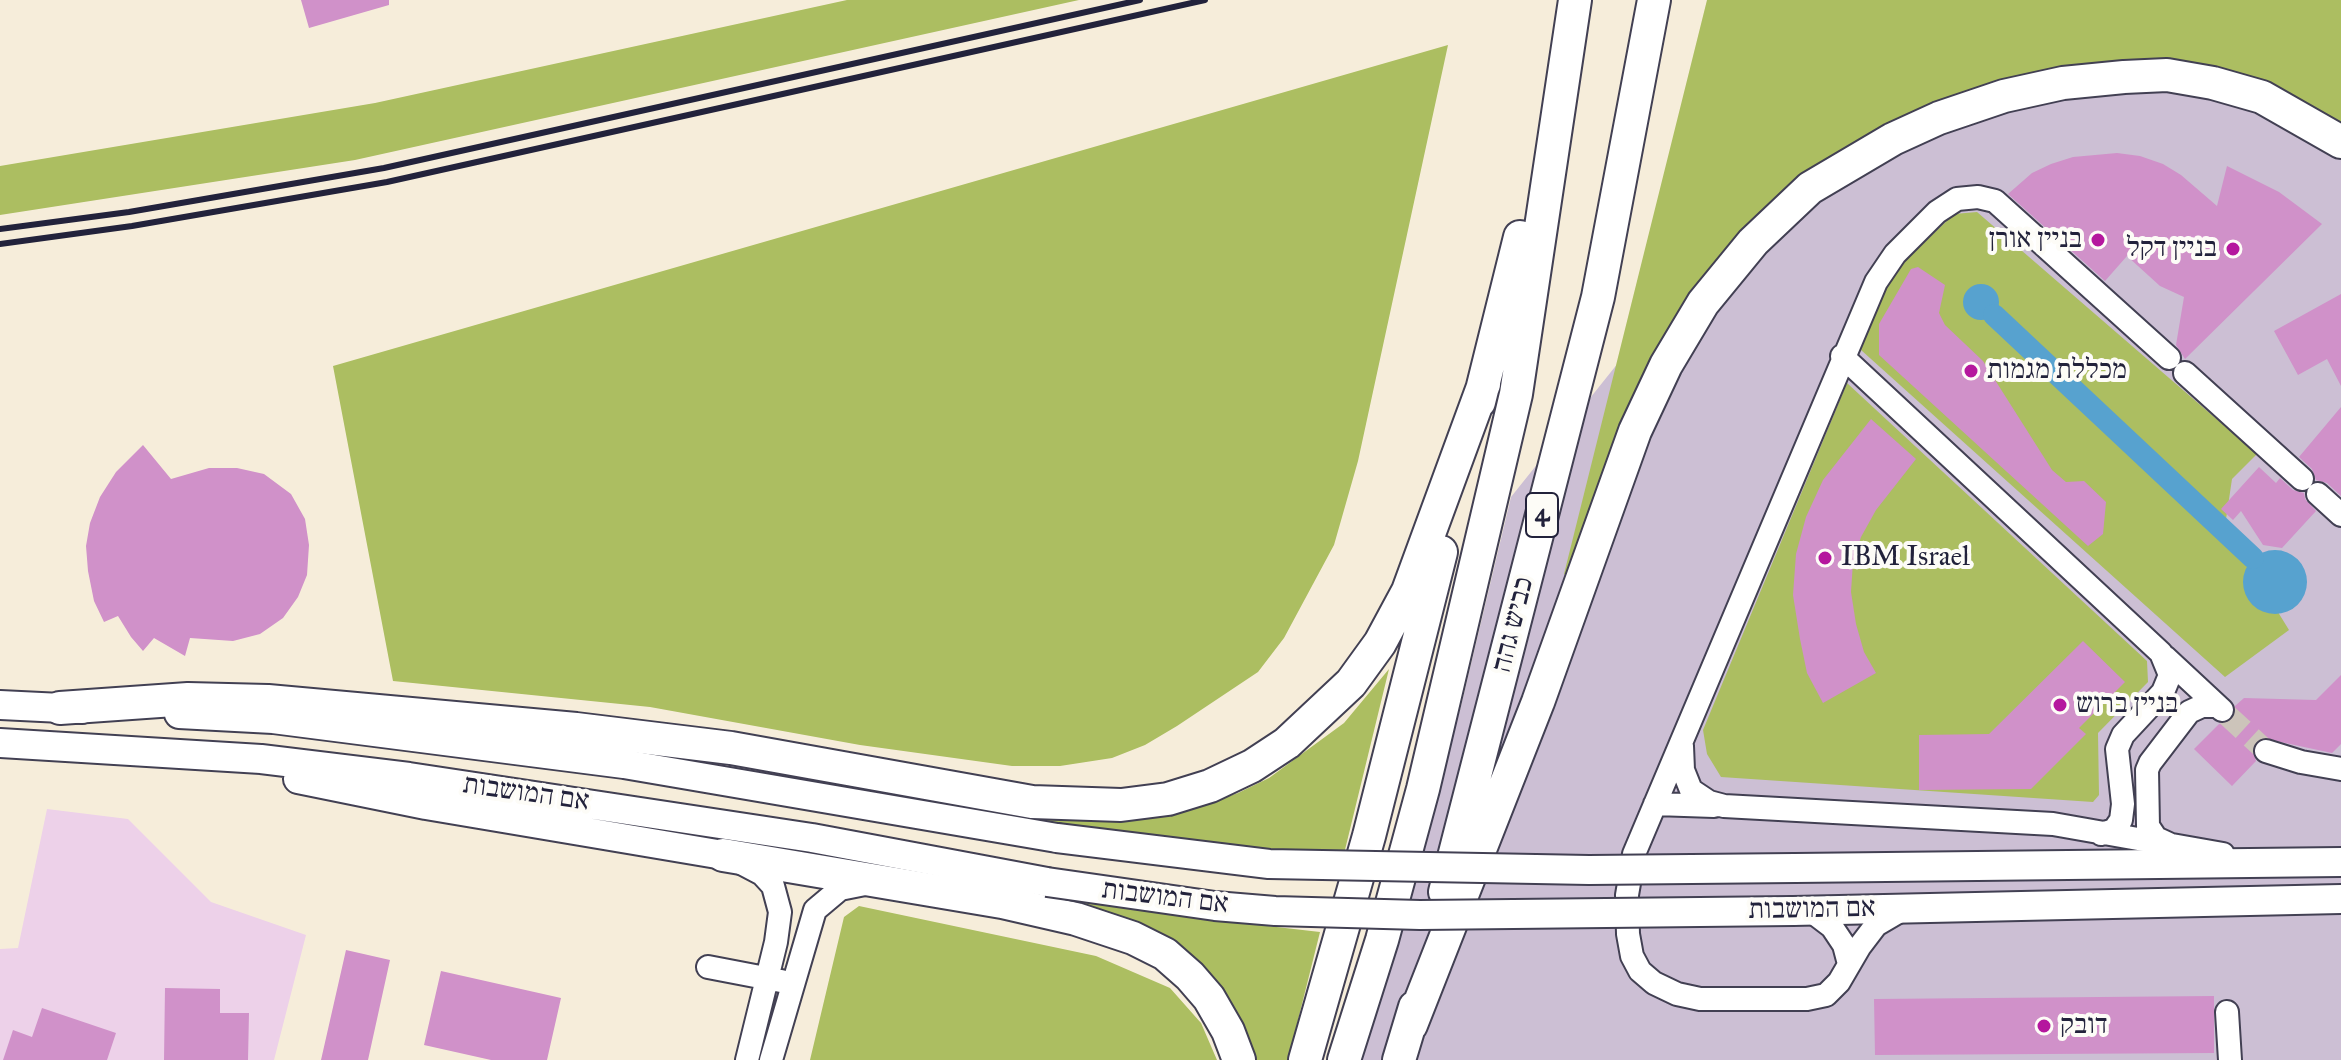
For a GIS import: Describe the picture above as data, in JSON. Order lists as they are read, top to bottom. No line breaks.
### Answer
{"streets":{"highway":["4","כביש גהה"],"main road":["אם המושבות"]},"places":["בניין אורן","בניין דקל","מכללת מגמות","IBM Israel","בניין ברוש","דובק"]}
